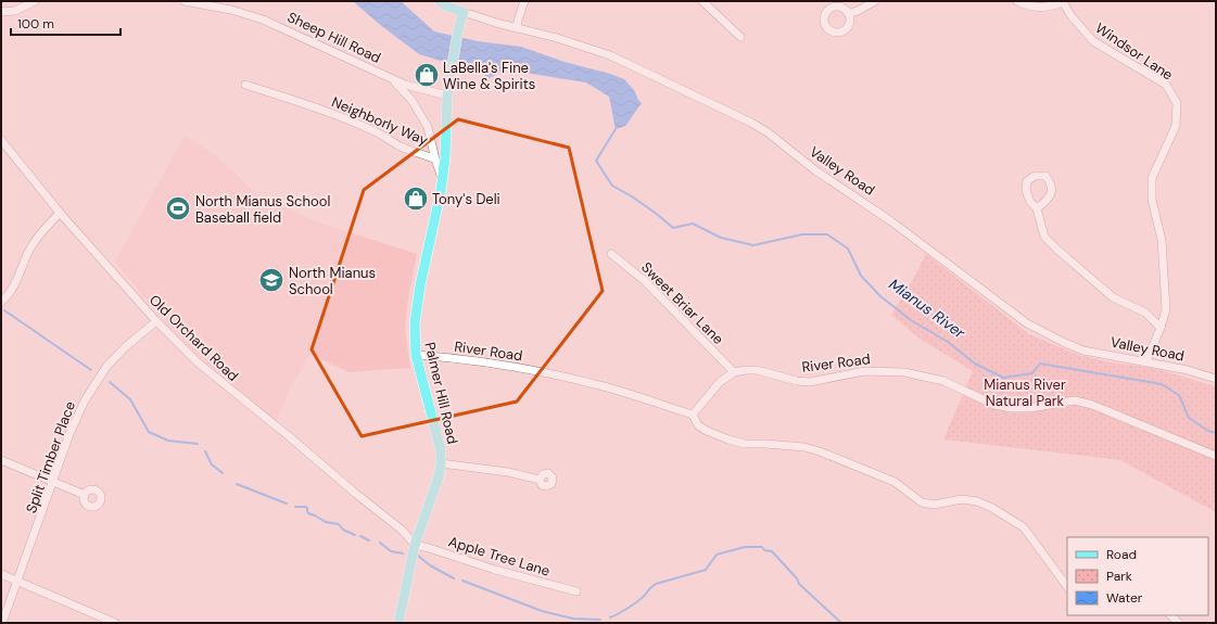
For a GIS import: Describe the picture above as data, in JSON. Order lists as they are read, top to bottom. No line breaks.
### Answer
{"streets":{"main road":["Valley Road","Palmer Hill Road"],"street":["Sheep Hill Road","Windsor Lane","Neighborly Way","Sweet Briar Lane","Old Orchard Road","River Road","Split Timber Place","Apple Tree Lane"]},"crossings":[["Sheep Hill Road","Palmer Hill Road"],["Windsor Lane","Valley Road"],["Neighborly Way","Palmer Hill Road"],["Valley Road","Palmer Hill Road"],["Sweet Briar Lane","River Road"],["Old Orchard Road","Palmer Hill Road"],["Old Orchard Road","Split Timber Place"],["Old Orchard Road","Apple Tree Lane"],["River Road","Palmer Hill Road"],["Palmer Hill Road","Apple Tree Lane"]],"water":["Mianus River"],"parks":["Mianus River Natural Park"],"places":{"shop":["LaBella's Fine Wine & Spirits","Tony's Deli"],"sports":["North Mianus School Baseball field"],"school or university":["North Mianus School"]},"legend":["Road","Park","Water"],"scale_bar":"100 m"}
